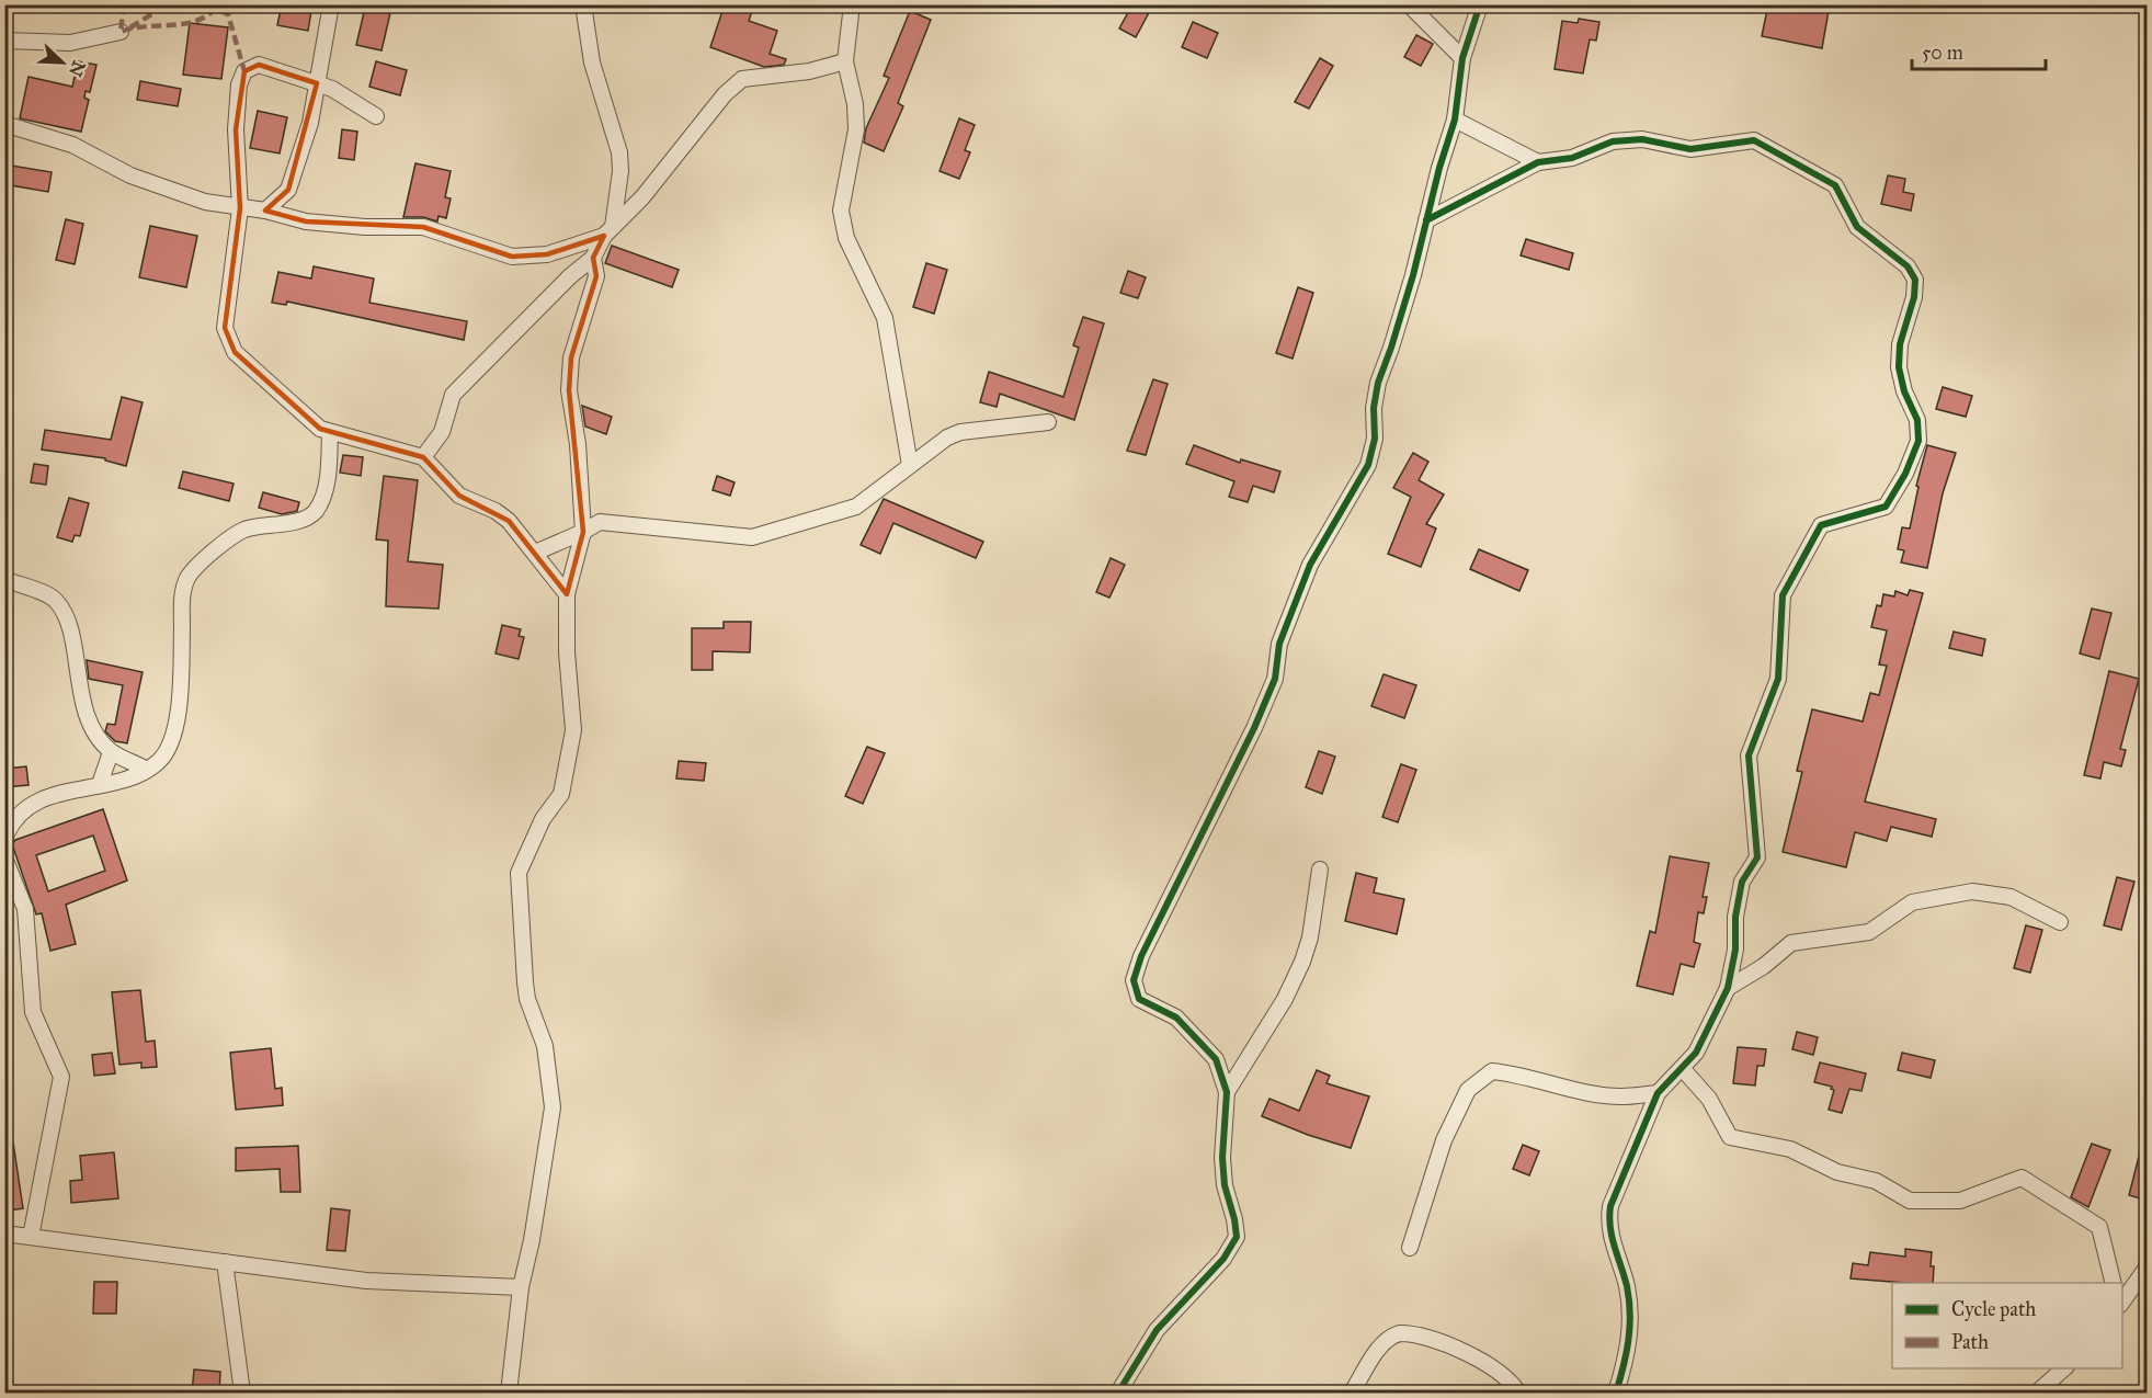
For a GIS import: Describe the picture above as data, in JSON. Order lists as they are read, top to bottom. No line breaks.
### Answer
{"legend":["Cycle path","Path"],"scale_bar":"50 m","north":"bottom right"}
